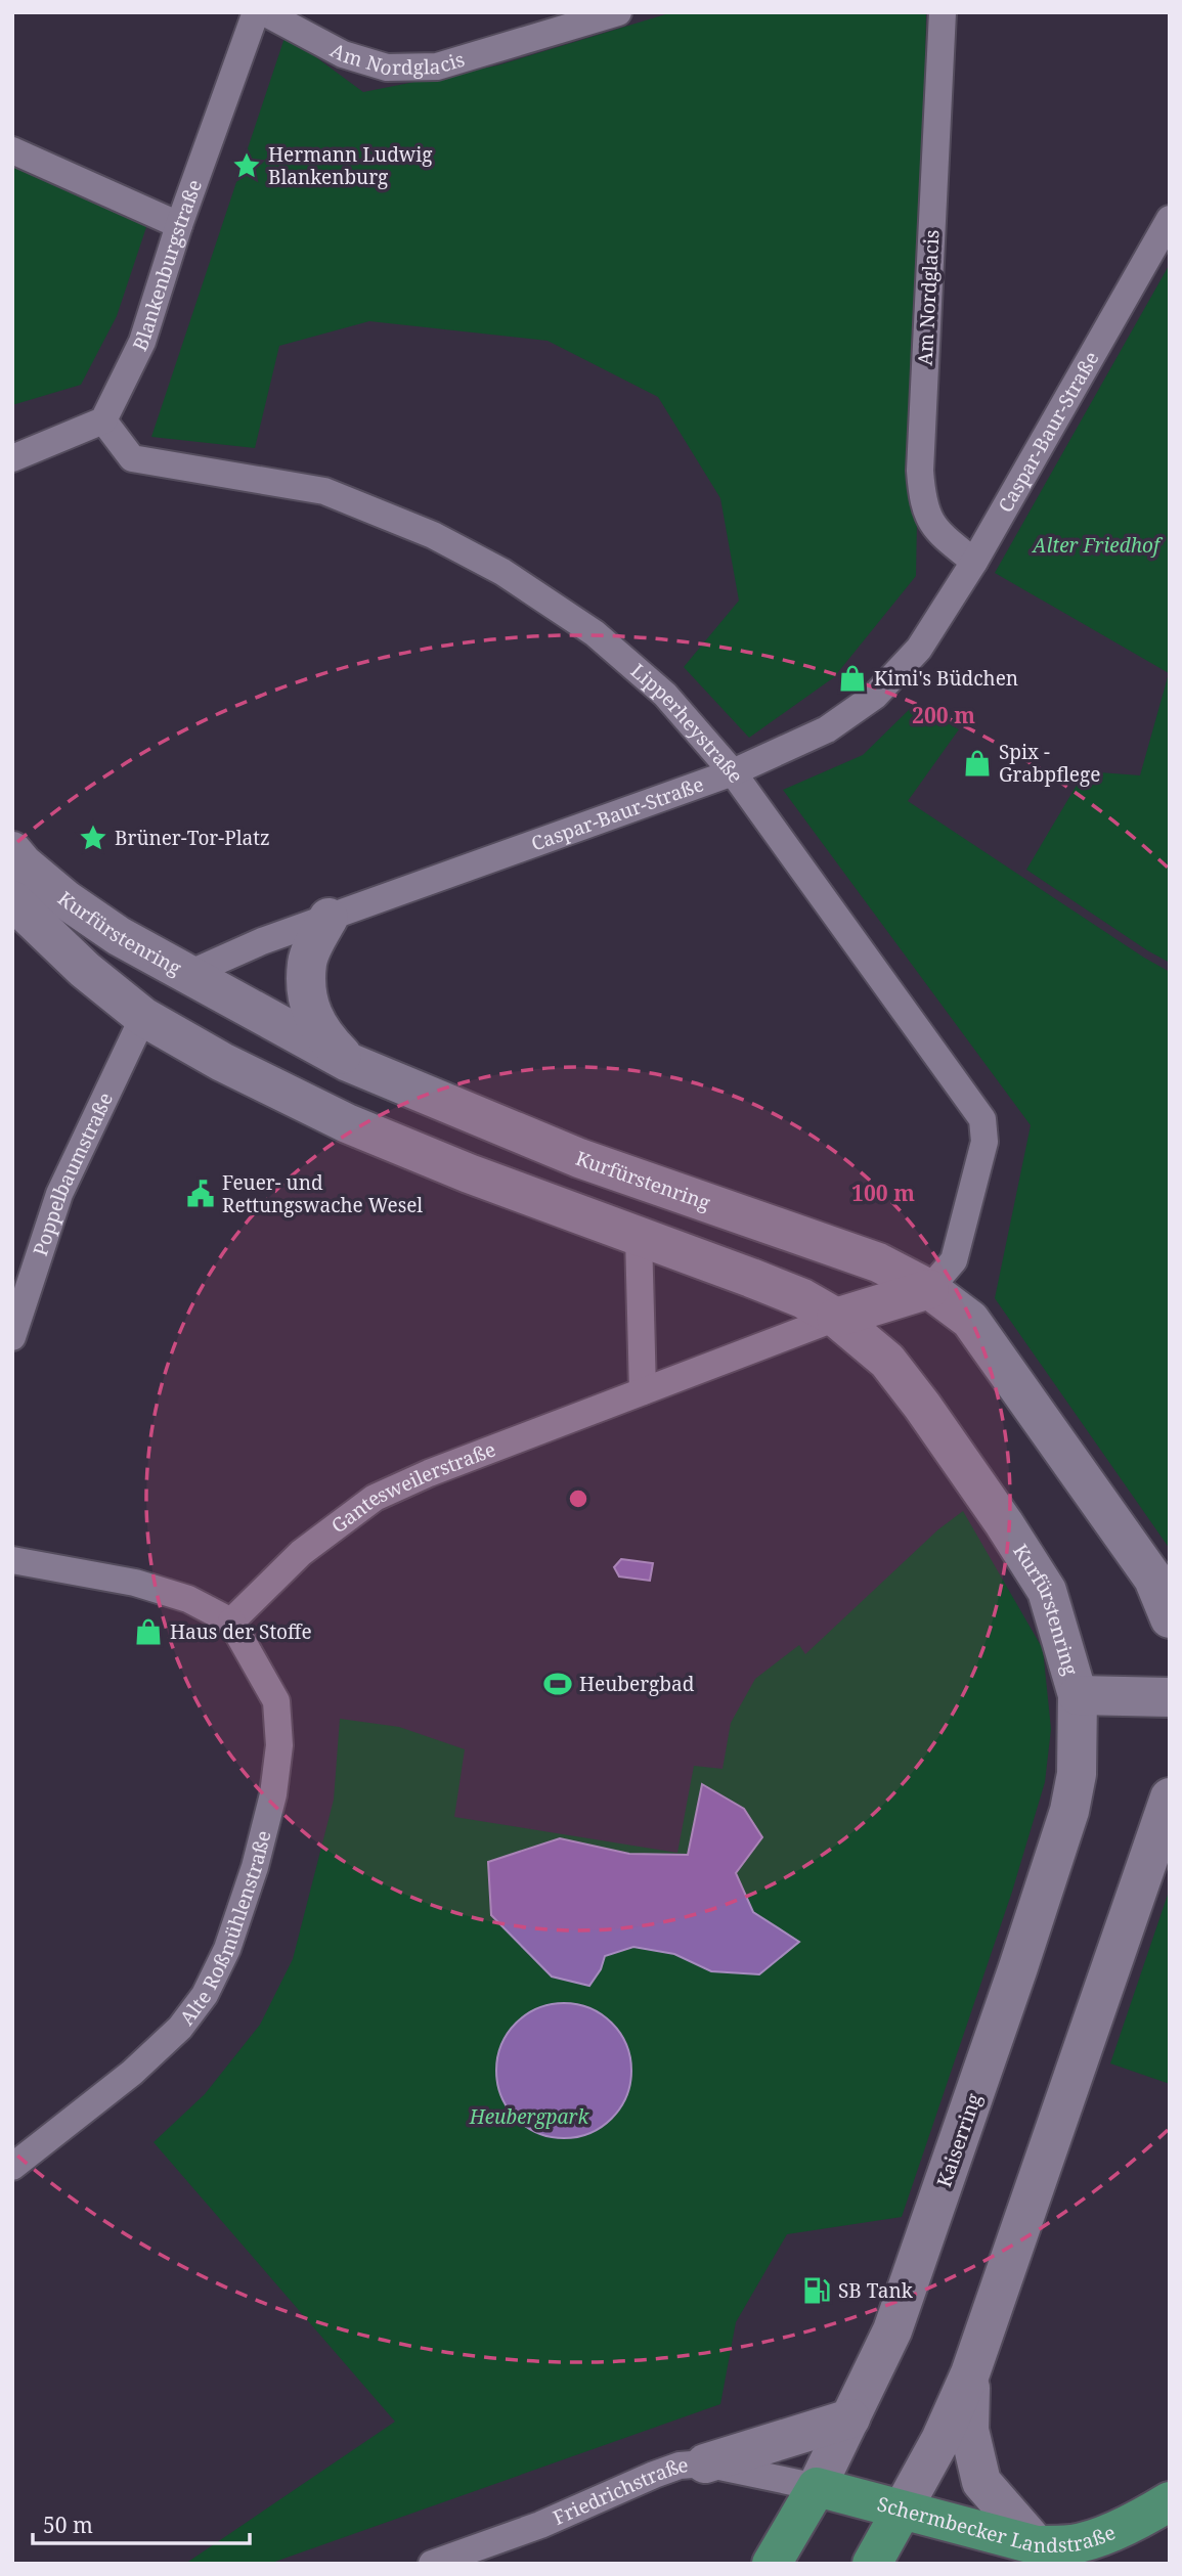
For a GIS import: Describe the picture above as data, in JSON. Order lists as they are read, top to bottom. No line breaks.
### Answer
{"streets":{"main road":["Kurfürstenring","Kaiserring","Schermbecker Landstraße"],"street":["Am Nordglacis","Blankenburgstraße","Caspar-Baur-Straße","Lipperheystraße","Poppelbaumstraße","Gantesweilerstraße","Alte Roßmühlenstraße","Friedrichstraße"]},"crossings":[["Am Nordglacis","Caspar-Baur-Straße"],["Blankenburgstraße","Lipperheystraße"],["Caspar-Baur-Straße","Lipperheystraße"],["Caspar-Baur-Straße","Kurfürstenring"],["Lipperheystraße","Kurfürstenring"],["Kurfürstenring","Poppelbaumstraße"],["Kurfürstenring","Gantesweilerstraße"],["Kurfürstenring","Kaiserring"],["Gantesweilerstraße","Alte Roßmühlenstraße"],["Kaiserring","Friedrichstraße"],["Kaiserring","Schermbecker Landstraße"],["Friedrichstraße","Schermbecker Landstraße"]],"parks":["Alter Friedhof","Heubergpark"],"places":{"place":["Hermann Ludwig Blankenburg","Brüner-Tor-Platz"],"shop":["Kimi's Büdchen","Spix - Grabpflege","Haus der Stoffe"],"public building":["Feuer- und Rettungswache Wesel"],"sports":["Heubergbad"],"fuel station":["SB Tank"]},"scale_bar":"50 m","rings":["200 m","100 m"]}
